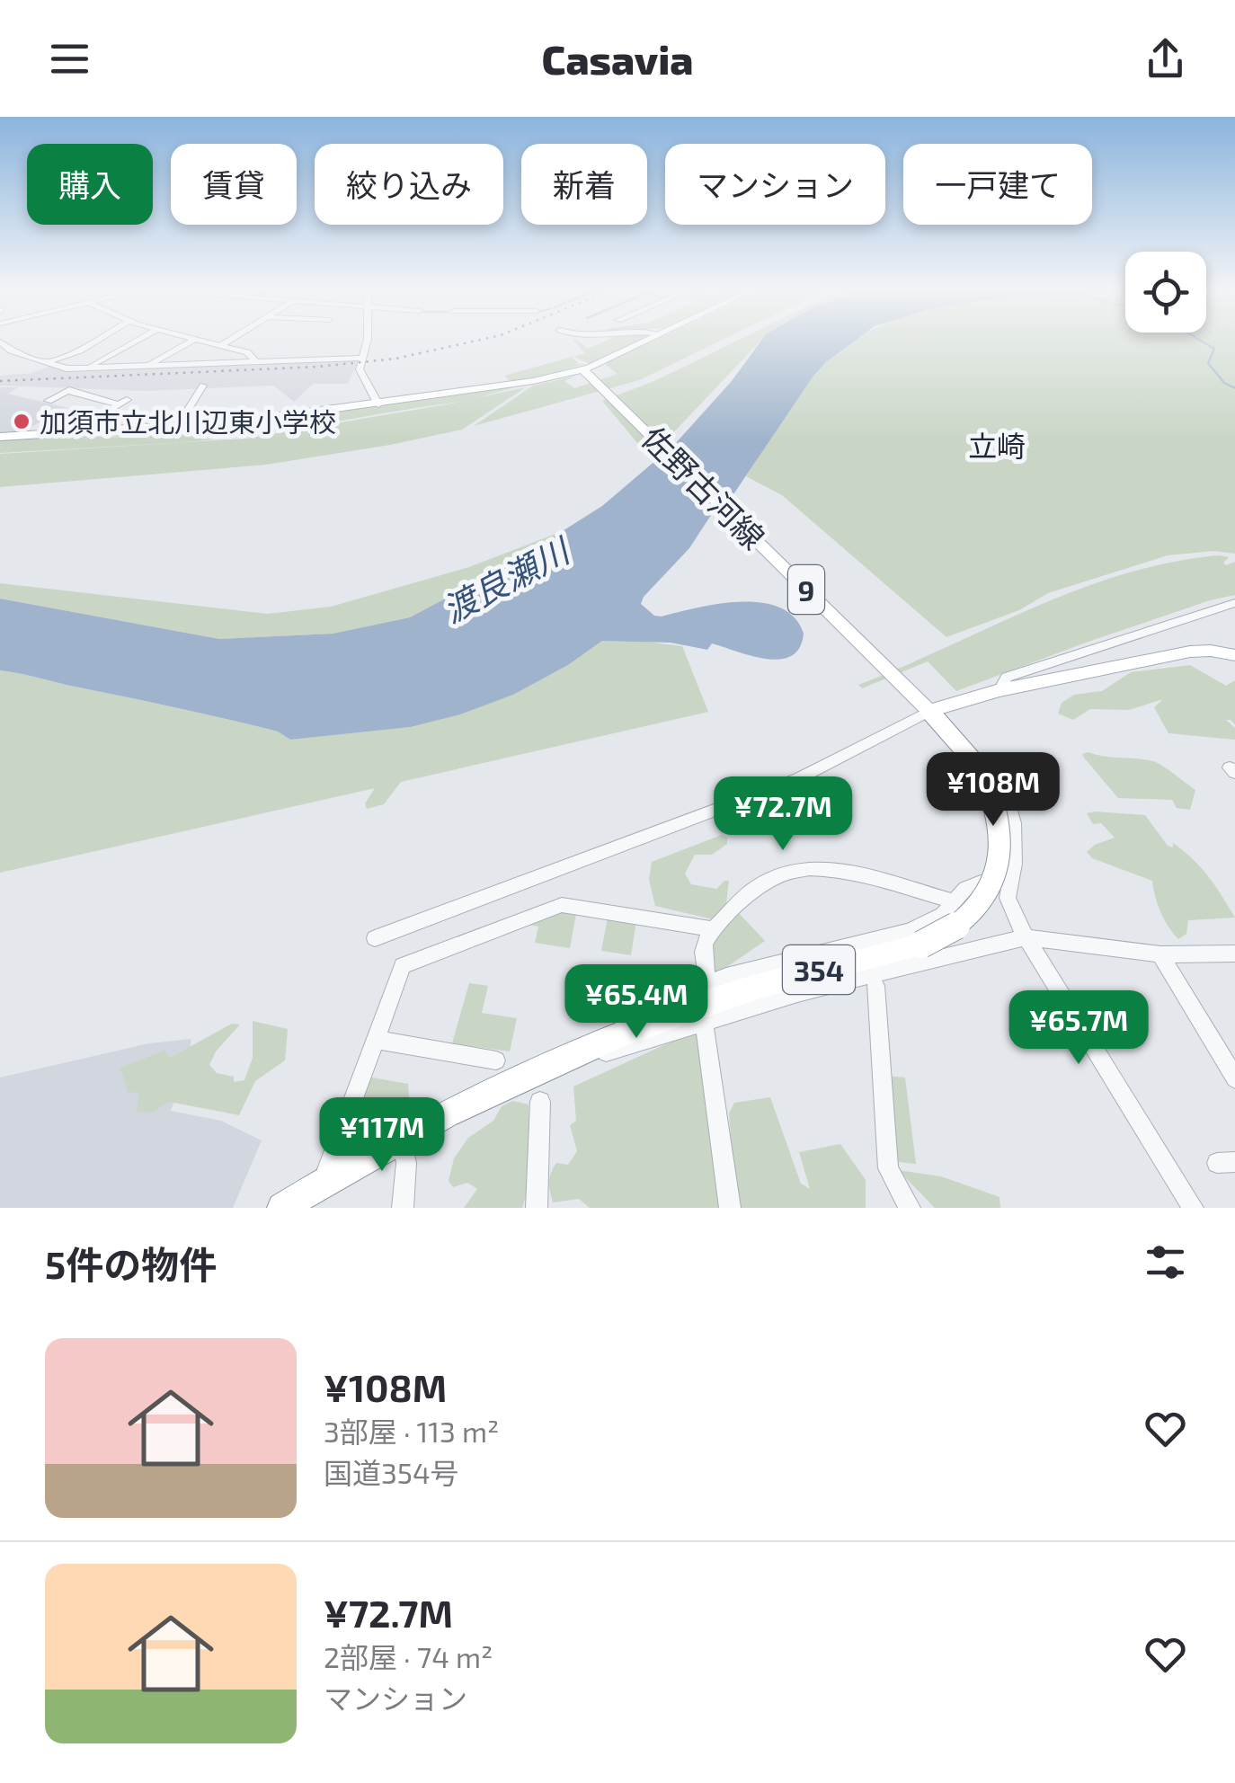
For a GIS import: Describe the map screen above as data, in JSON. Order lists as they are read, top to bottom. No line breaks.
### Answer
{"streets":{"highway":["354"],"main road":["佐野古河線","9"]},"crossings":[["佐野古河線","354"]],"districts":["立崎"],"water":["渡良瀬川"],"places":["加須市立北川辺東小学校"],"page":{"header":"Casavia","chip":["購入","賃貸","絞り込み","新着","マンション","一戸建て"],"price":["¥108M","¥72.7M","¥65.4M","¥65.7M","¥117M"],"heading":"5件の物件","list":[{"name":"¥108M","note":"3部屋 · 113 m² · 国道354号"},{"name":"¥72.7M","note":"2部屋 · 74 m² · マンション"}]}}
